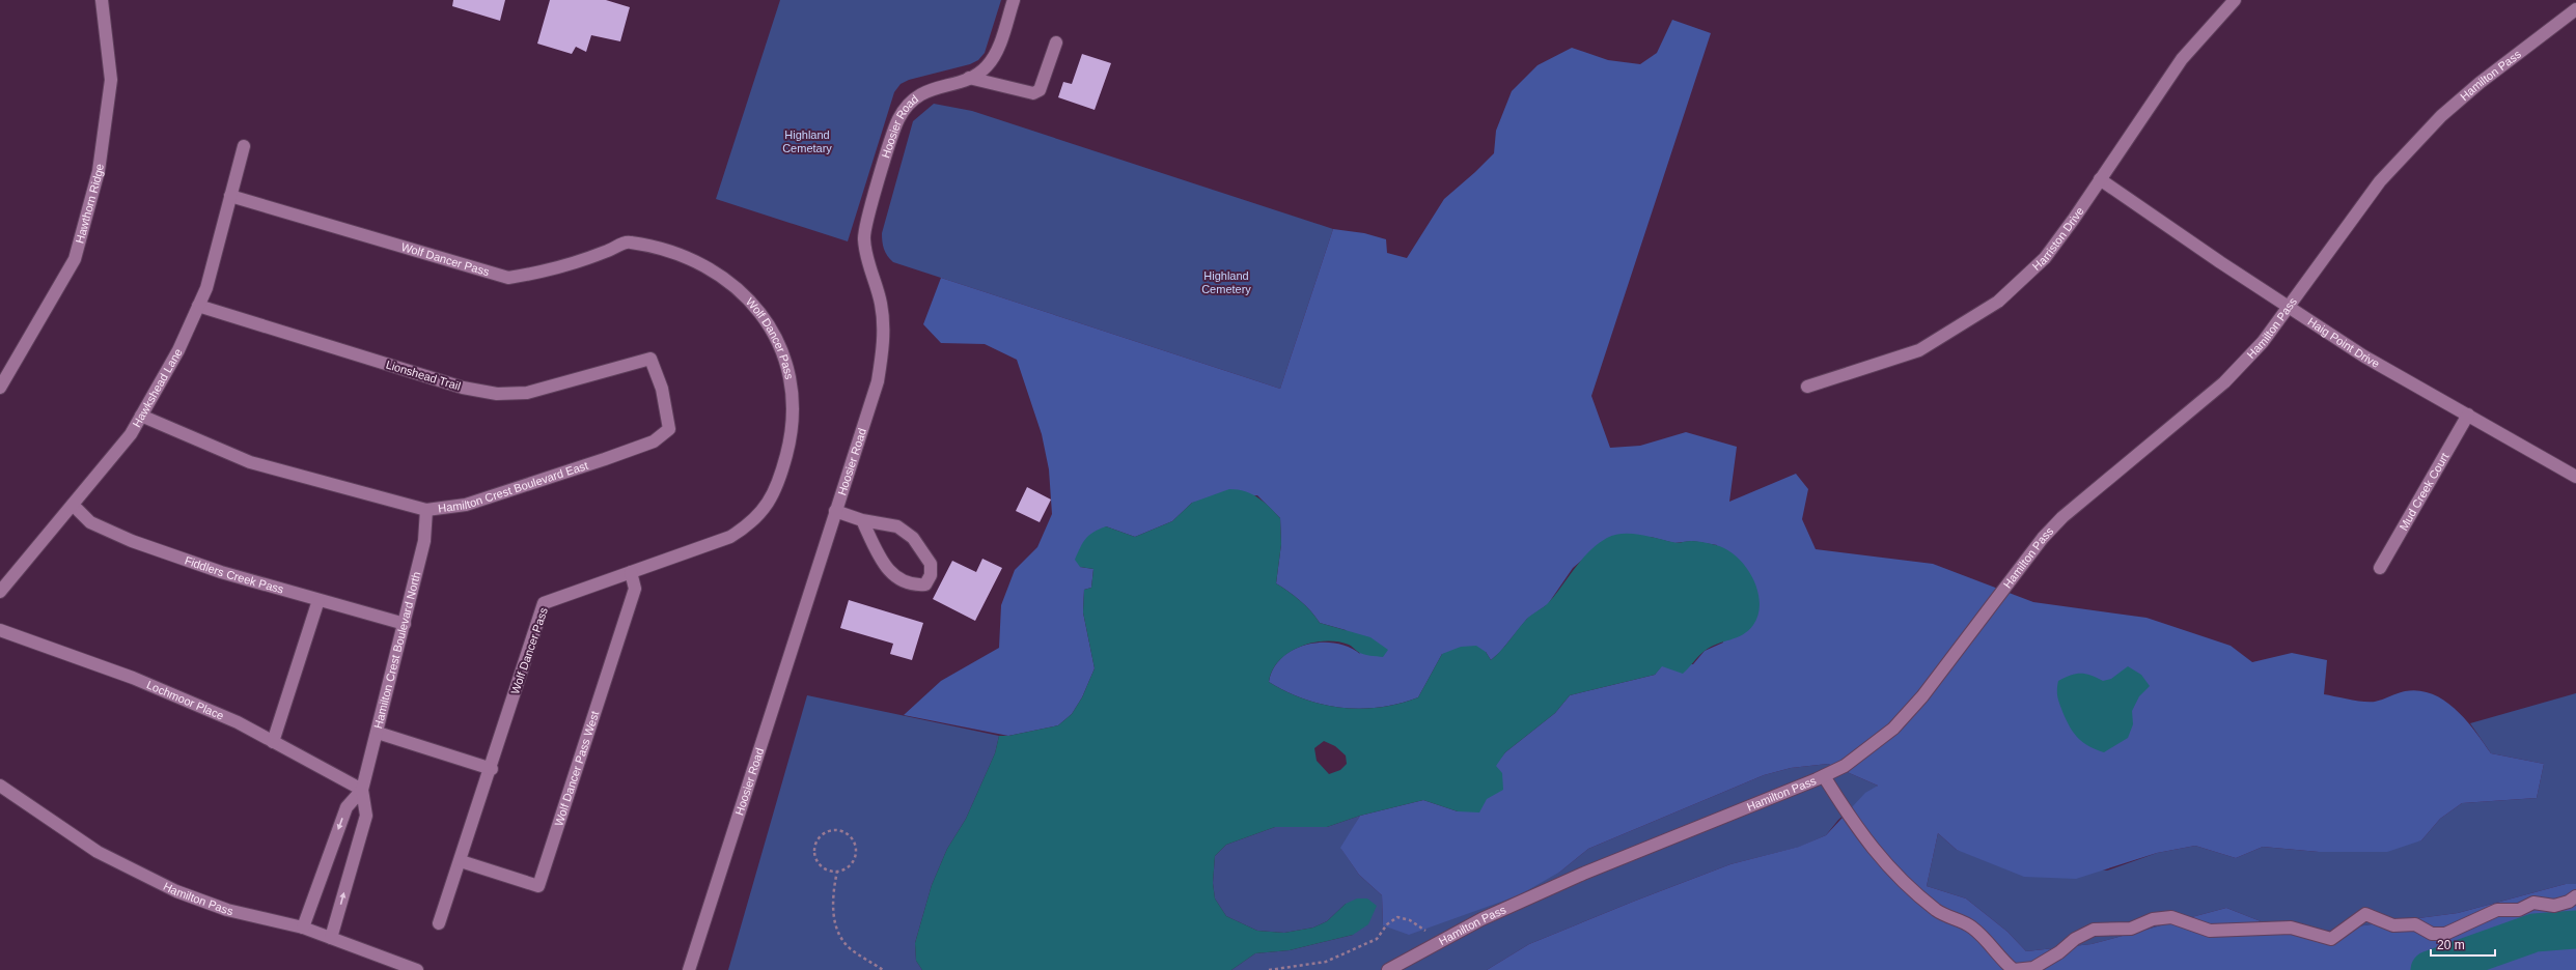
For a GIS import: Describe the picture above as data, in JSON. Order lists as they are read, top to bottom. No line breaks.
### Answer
{"streets":{"street":["Hamilton Pass","Hoosier Road","Hawthorn Ridge","Harriston Drive","Wolf Dancer Pass","Haig Point Drive","Lionshead Trail","Hawkshead Lane","Hamilton Crest Boulevard East","Mud Creek Court","Fiddlers Creek Pass","Hamilton Crest Boulevard North","Lochmoor Place","Wolf Dancer Pass West"]},"crossings":[["Hamilton Pass","Haig Point Drive"],["Hamilton Pass","Hamilton Crest Boulevard North"],["Harriston Drive","Haig Point Drive"],["Wolf Dancer Pass","Hawkshead Lane"],["Wolf Dancer Pass","Wolf Dancer Pass West"],["Haig Point Drive","Mud Creek Court"],["Lionshead Trail","Hawkshead Lane"],["Lionshead Trail","Hamilton Crest Boulevard East"],["Hawkshead Lane","Hamilton Crest Boulevard East"],["Hawkshead Lane","Fiddlers Creek Pass"],["Hamilton Crest Boulevard East","Hamilton Crest Boulevard North"],["Fiddlers Creek Pass","Hamilton Crest Boulevard North"],["Hamilton Crest Boulevard North","Lochmoor Place"]],"parks":["Highland Cemetary","Highland Cemetery"],"scale_bar":"20 m"}
